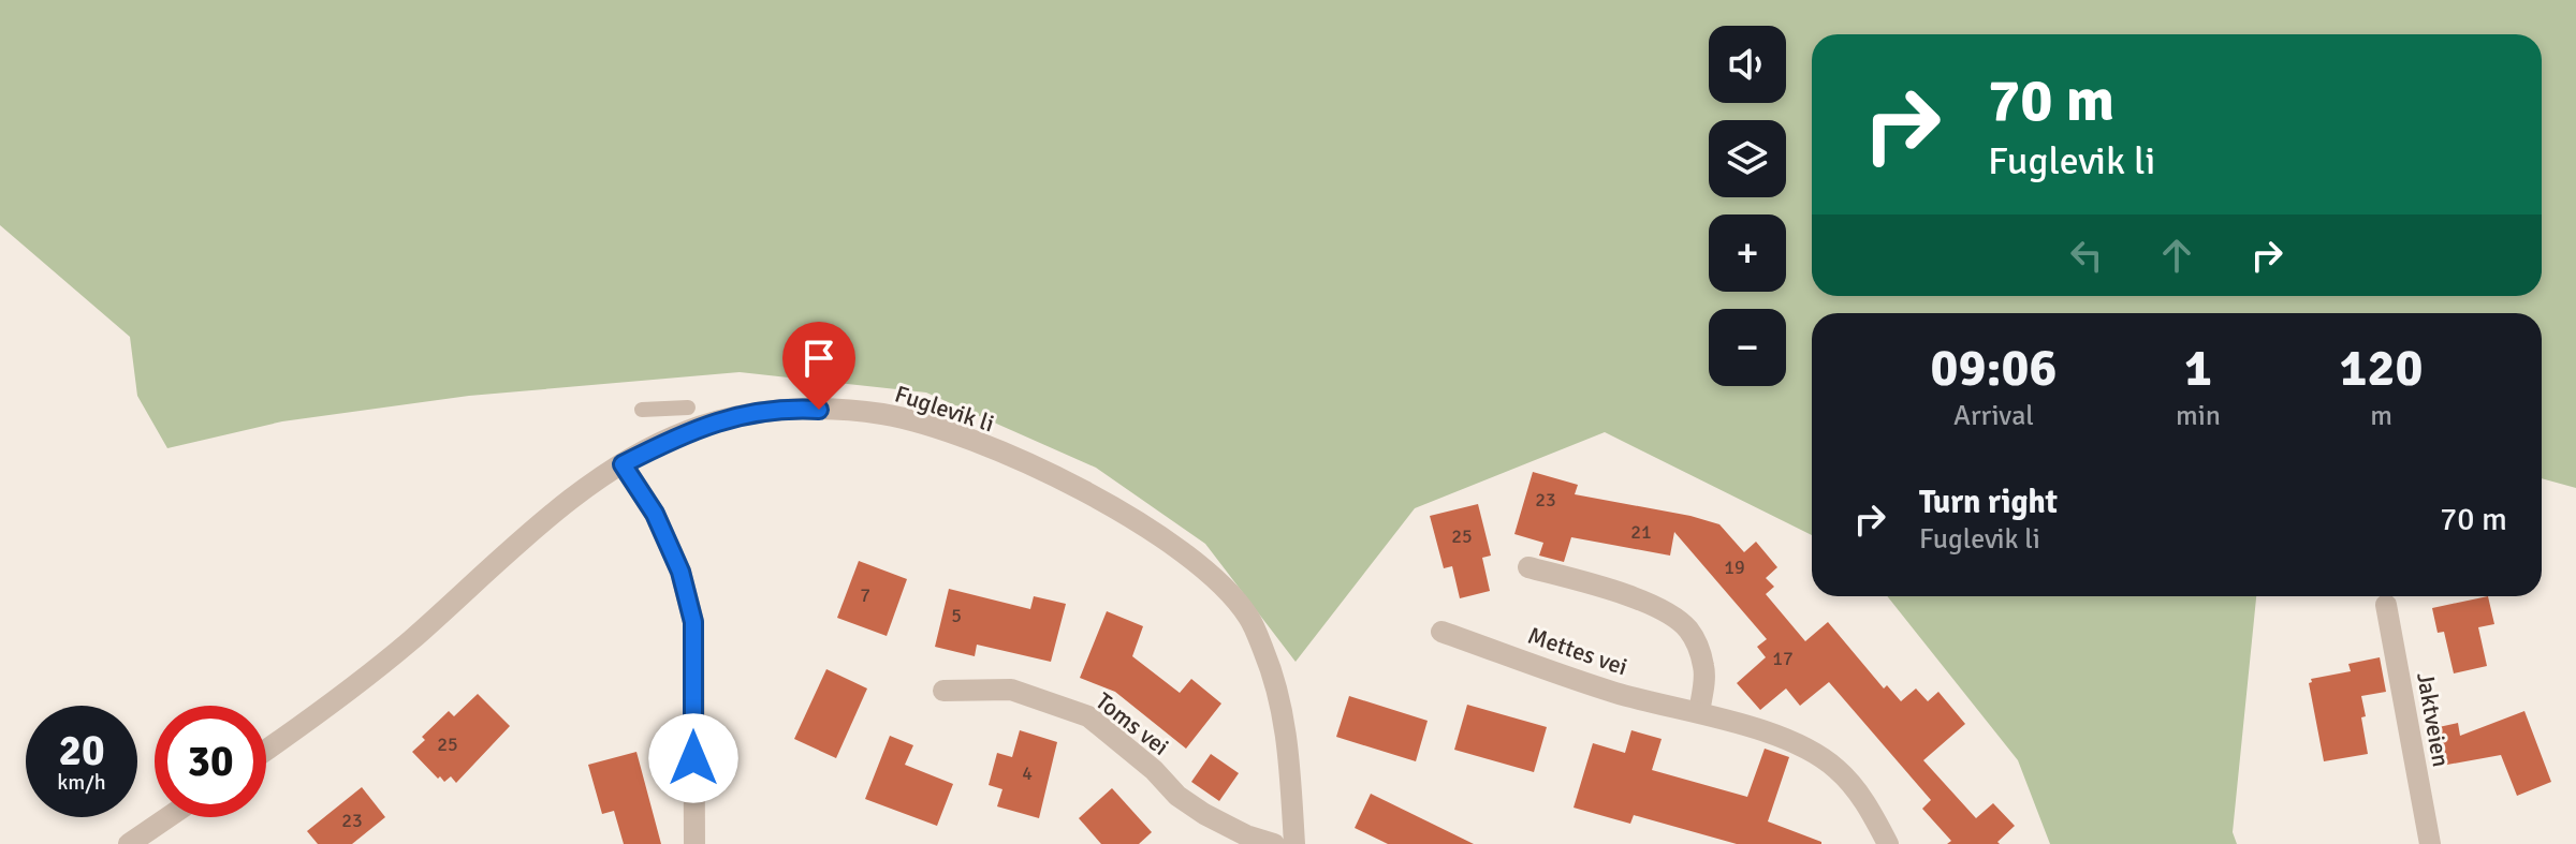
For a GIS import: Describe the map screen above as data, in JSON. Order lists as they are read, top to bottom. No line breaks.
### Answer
{"streets":{"street":["Fuglevik li","Mettes vei","Jaktveien","Toms vei"]},"house_numbers":["23","21","25","19","7","5","17","25","4","23"],"page":{"map_buttons":["+","−"],"turn":["70 m","Fuglevik li"],"eta":["09:06","Arrival","1","min","120","m"],"list":[{"name":"Turn right","note":"Fuglevik li","value":"70 m"}],"speed":"20 km/h","limit":"30"}}
